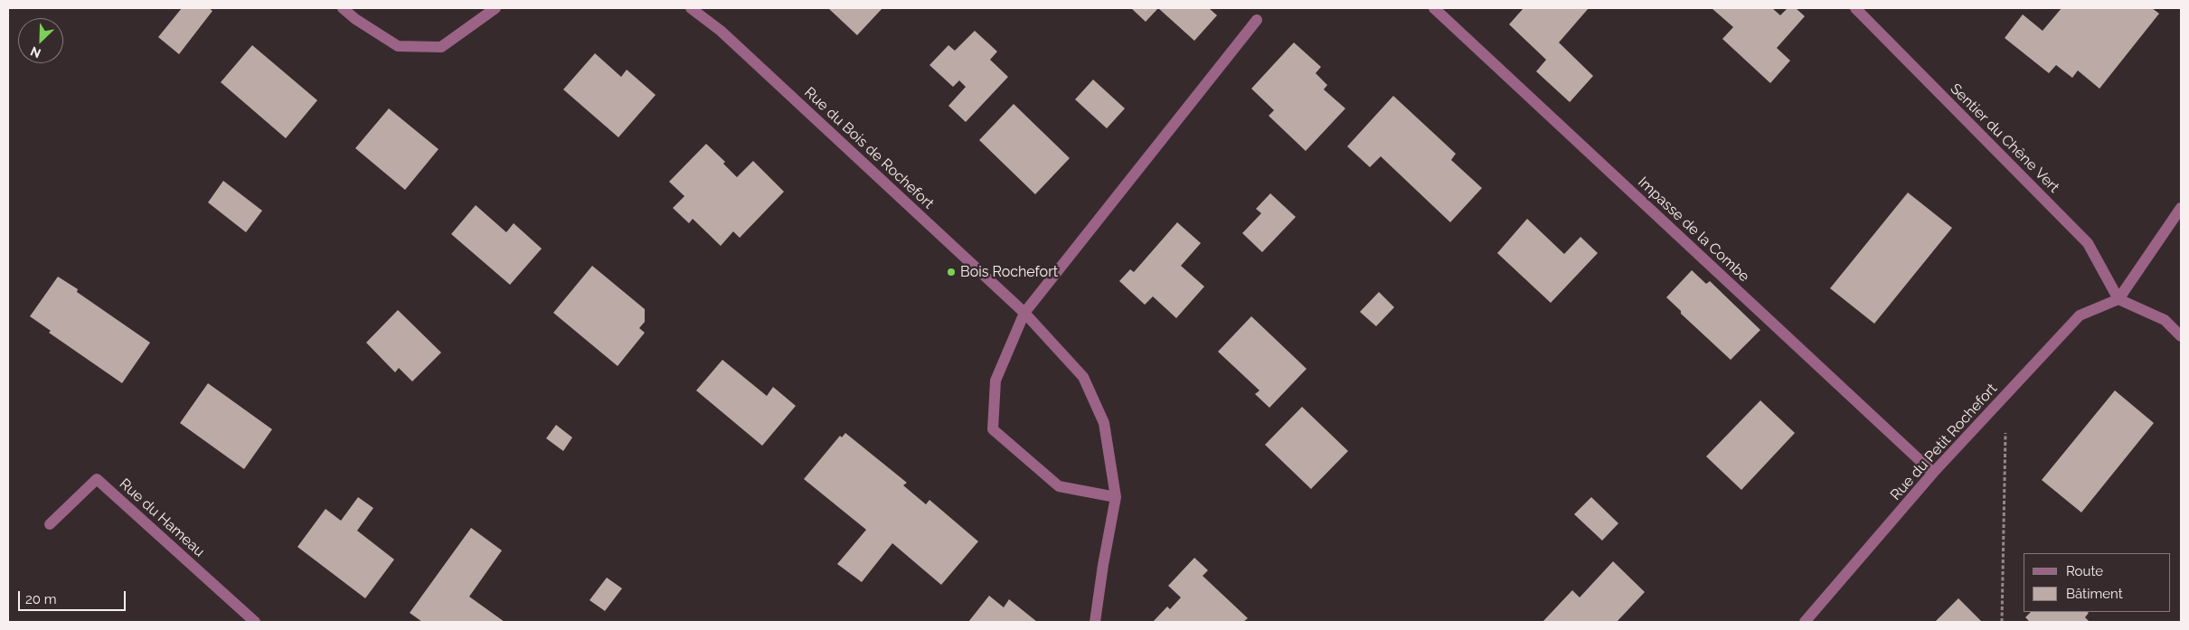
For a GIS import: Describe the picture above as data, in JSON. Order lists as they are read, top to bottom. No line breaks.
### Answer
{"streets":{"street":["Sentier du Chêne Vert","Rue du Bois de Rochefort","Impasse de la Combe","Rue du Petit Rochefort","Rue du Hameau"]},"crossings":[["Sentier du Chêne Vert","Rue du Petit Rochefort"],["Impasse de la Combe","Rue du Petit Rochefort"]],"places":["Bois Rochefort"],"legend":["Route","Bâtiment"],"scale_bar":"20 m","north":"bottom left"}
